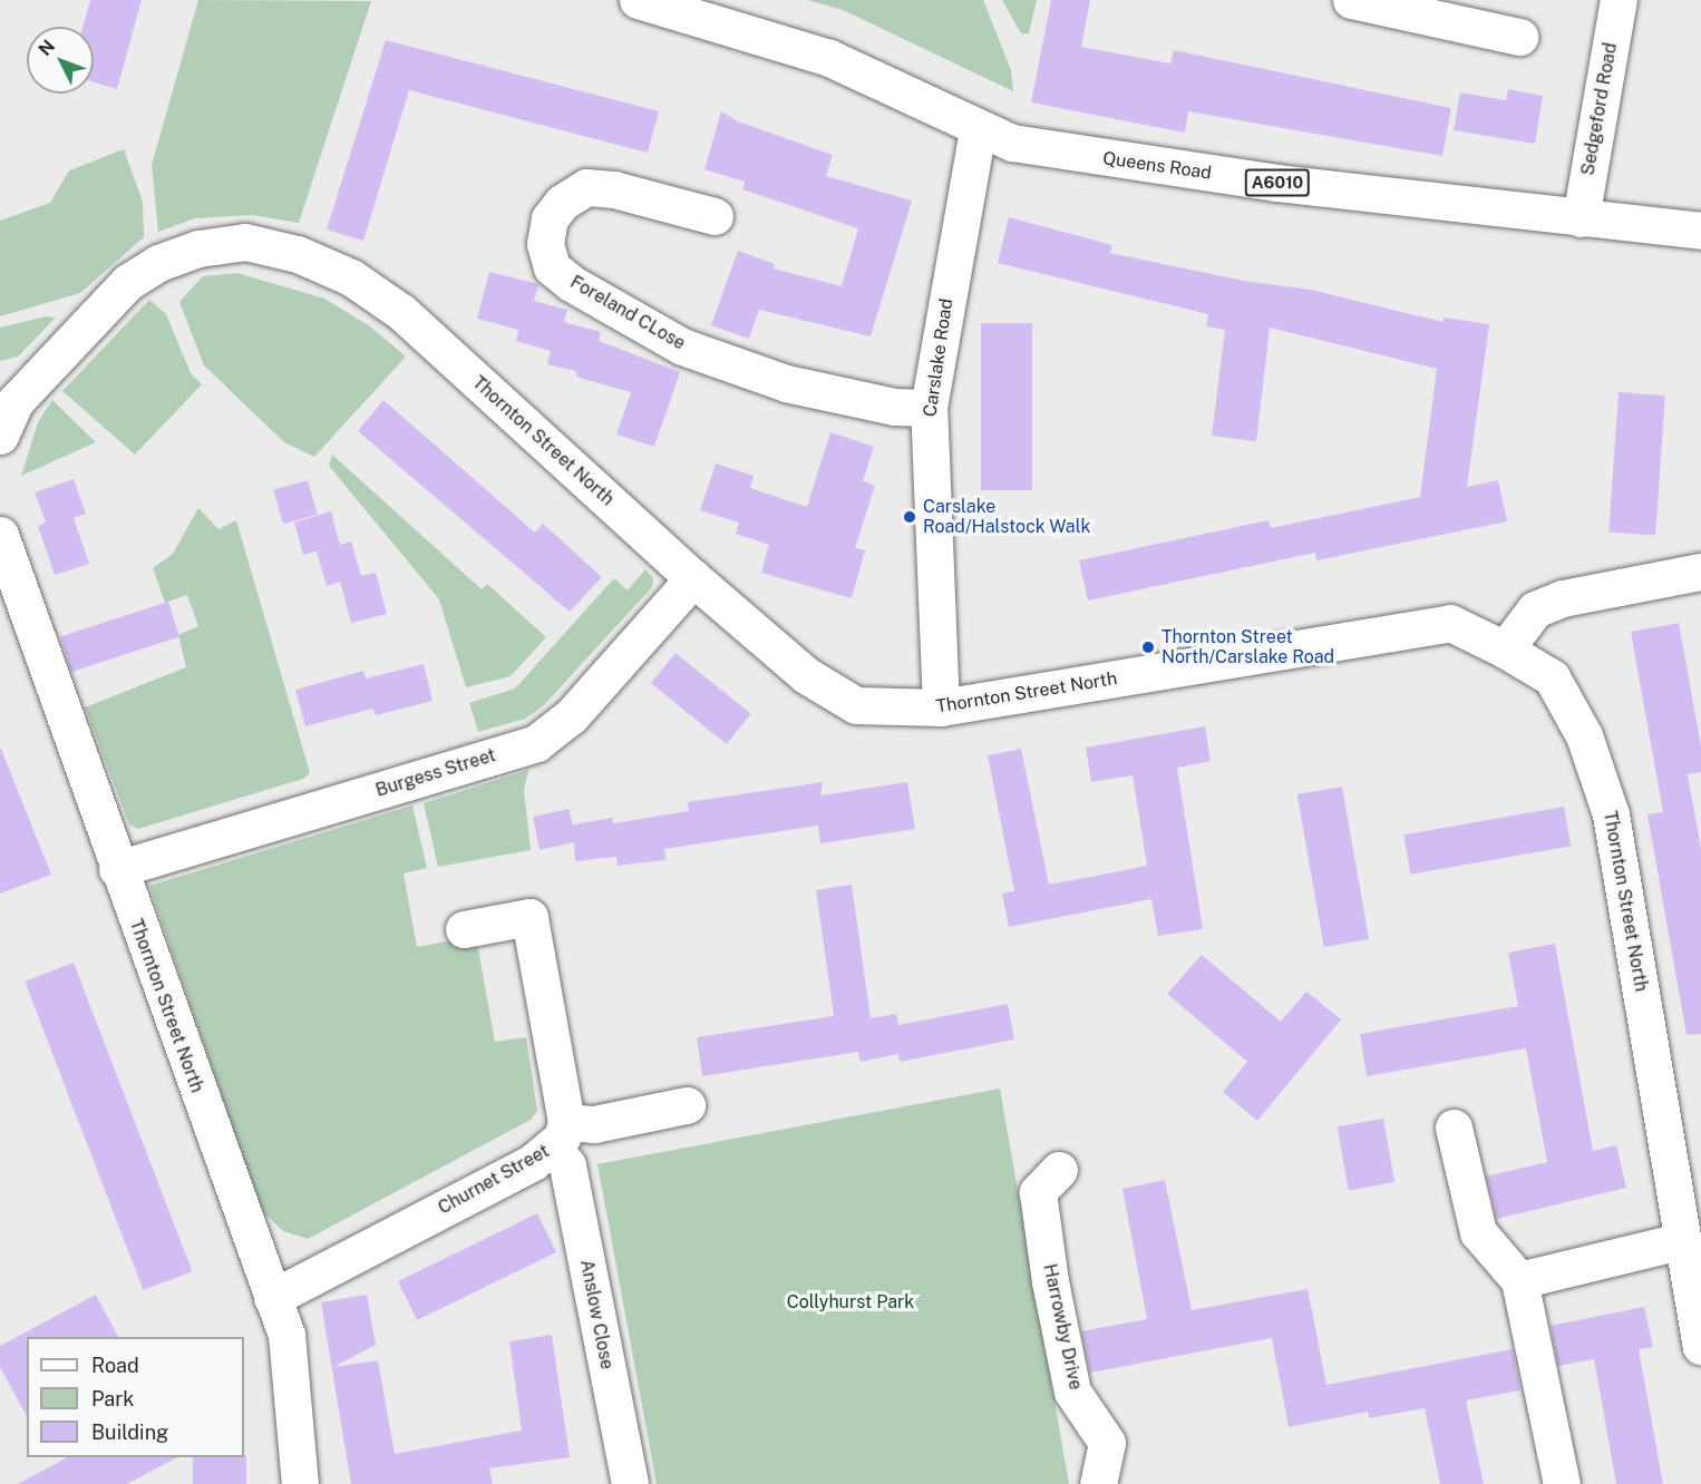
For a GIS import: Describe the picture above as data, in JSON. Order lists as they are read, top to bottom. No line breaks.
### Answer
{"streets":{"main road":["Sedgeford Road","Queens Road","A6010","Foreland CLose","Carslake Road","Thornton Street North","Burgess Street","Churnet Street","Anslow Close","Harrowby Drive"]},"crossings":[["Sedgeford Road","Queens Road"],["Queens Road","Carslake Road"],["Foreland CLose","Carslake Road"],["Carslake Road","Thornton Street North"],["Thornton Street North","Burgess Street"],["Thornton Street North","Churnet Street"],["Churnet Street","Anslow Close"]],"parks":["Collyhurst Park"],"places":["Carslake Road/Halstock Walk","Thornton Street North/Carslake Road"],"legend":["Road","Park","Building"],"north":"top left"}
